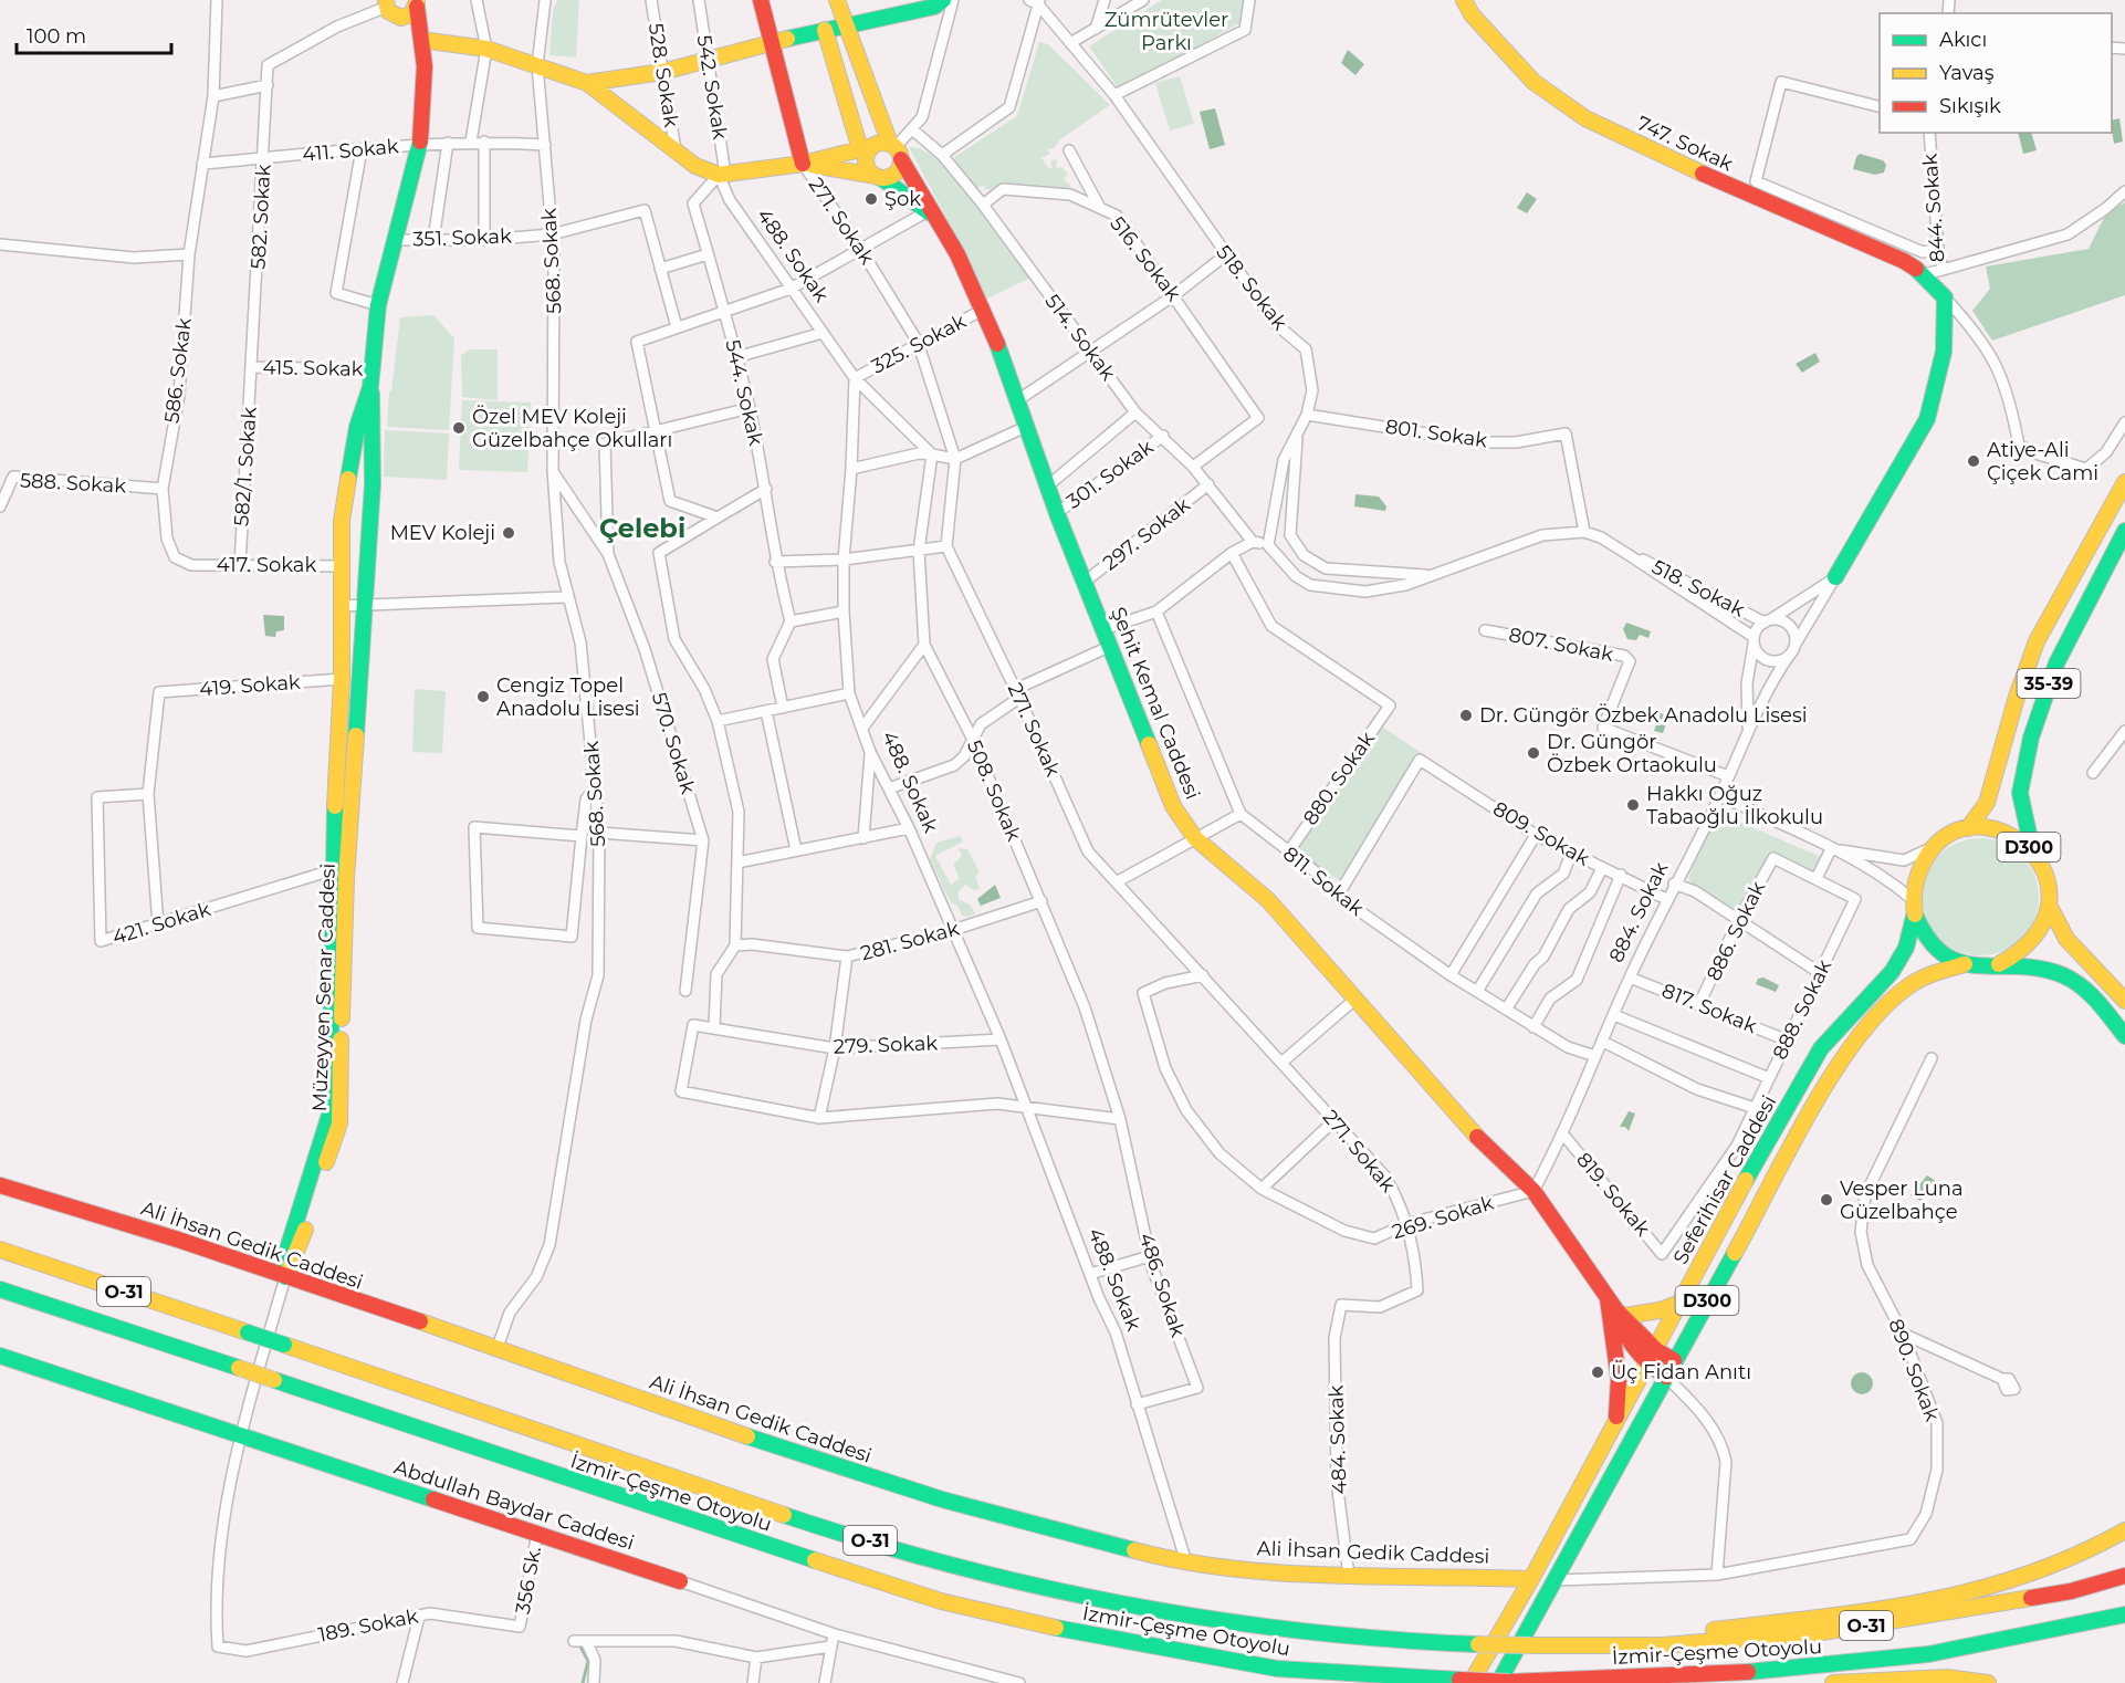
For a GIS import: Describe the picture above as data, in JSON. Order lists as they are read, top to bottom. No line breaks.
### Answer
{"streets":{"main road":["747. Sokak","35-39","Şehit Kemal Caddesi","D300","884. Sokak","Müzeyyen Senar Caddesi","Seferihisar Caddesi","Ali İhsan Gedik Caddesi","O-31","İzmir-Çeşme Otoyolu","Abdullah Baydar Caddesi"],"street":["528. Sokak","542. Sokak","411. Sokak","844. Sokak","582. Sokak","271. Sokak","351. Sokak","488. Sokak","516. Sokak","568. Sokak","518. Sokak","514. Sokak","325. Sokak","415. Sokak","586. Sokak","544. Sokak","801. Sokak","582/1. Sokak","301. Sokak","588. Sokak","297. Sokak","417. Sokak","807. Sokak","419. Sokak","570. Sokak","880. Sokak","508. Sokak","809. Sokak","811. Sokak","421. Sokak","886. Sokak","281. Sokak","817. Sokak","888. Sokak","279. Sokak","819. Sokak","269. Sokak","486. Sokak","890. Sokak","484. Sokak","356 Sk.","189. Sokak"]},"crossings":[["542. Sokak","488. Sokak"],["542. Sokak","544. Sokak"],["747. Sokak","844. Sokak"],["411. Sokak","582. Sokak"],["411. Sokak","568. Sokak"],["411. Sokak","586. Sokak"],["411. Sokak","Müzeyyen Senar Caddesi"],["582. Sokak","415. Sokak"],["582. Sokak","582/1. Sokak"],["271. Sokak","325. Sokak"],["271. Sokak","269. Sokak"],["271. Sokak","484. Sokak"],["351. Sokak","568. Sokak"],["351. Sokak","Müzeyyen Senar Caddesi"],["488. Sokak","325. Sokak"],["488. Sokak","544. Sokak"],["488. Sokak","281. Sokak"],["488. Sokak","279. Sokak"],["488. Sokak","Ali İhsan Gedik Caddesi"],["488. Sokak","486. Sokak"],["516. Sokak","514. Sokak"],["568. Sokak","570. Sokak"],["568. Sokak","Ali İhsan Gedik Caddesi"],["518. Sokak","801. Sokak"],["518. Sokak","884. Sokak"],["514. Sokak","301. Sokak"],["514. Sokak","297. Sokak"],["325. Sokak","Şehit Kemal Caddesi"],["415. Sokak","582/1. Sokak"],["415. Sokak","Müzeyyen Senar Caddesi"],["586. Sokak","588. Sokak"],["586. Sokak","417. Sokak"],["582/1. Sokak","417. Sokak"],["301. Sokak","Şehit Kemal Caddesi"],["297. Sokak","Şehit Kemal Caddesi"],["417. Sokak","Müzeyyen Senar Caddesi"],["807. Sokak","884. Sokak"],["35-39","D300"],["35-39","Seferihisar Caddesi"],["419. Sokak","421. Sokak"],["419. Sokak","Müzeyyen Senar Caddesi"],["Şehit Kemal Caddesi","884. Sokak"],["Şehit Kemal Caddesi","Seferihisar Caddesi"],["Şehit Kemal Caddesi","269. Sokak"],["880. Sokak","811. Sokak"],["508. Sokak","281. Sokak"],["508. Sokak","486. Sokak"],["809. Sokak","811. Sokak"],["809. Sokak","884. Sokak"],["D300","Seferihisar Caddesi"],["811. Sokak","884. Sokak"],["884. Sokak","817. Sokak"],["884. Sokak","819. Sokak"],["884. Sokak","269. Sokak"],["421. Sokak","Müzeyyen Senar Caddesi"],["886. Sokak","817. Sokak"],["886. Sokak","888. Sokak"],["Müzeyyen Senar Caddesi","Ali İhsan Gedik Caddesi"],["817. Sokak","888. Sokak"],["888. Sokak","819. Sokak"],["Seferihisar Caddesi","Ali İhsan Gedik Caddesi"],["Seferihisar Caddesi","890. Sokak"],["Seferihisar Caddesi","İzmir-Çeşme Otoyolu"],["Ali İhsan Gedik Caddesi","484. Sokak"],["Abdullah Baydar Caddesi","356 Sk."],["Abdullah Baydar Caddesi","189. Sokak"],["356 Sk.","189. Sokak"]],"districts":["Çelebi"],"parks":["Zümrütevler Parkı"],"places":["Şok","Özel MEV Koleji Güzelbahçe Okulları","Atiye-Ali Çiçek Cami","MEV Koleji","Cengiz Topel Anadolu Lisesi","Dr. Güngör Özbek Anadolu Lisesi","Dr. Güngör Özbek Ortaokulu","Hakkı Oğuz Tabaoğlu İlkokulu","Vesper Luna Güzelbahçe","Üç Fidan Anıtı"],"legend":["Akıcı","Yavaş","Sıkışık"],"scale_bar":"100 m"}
